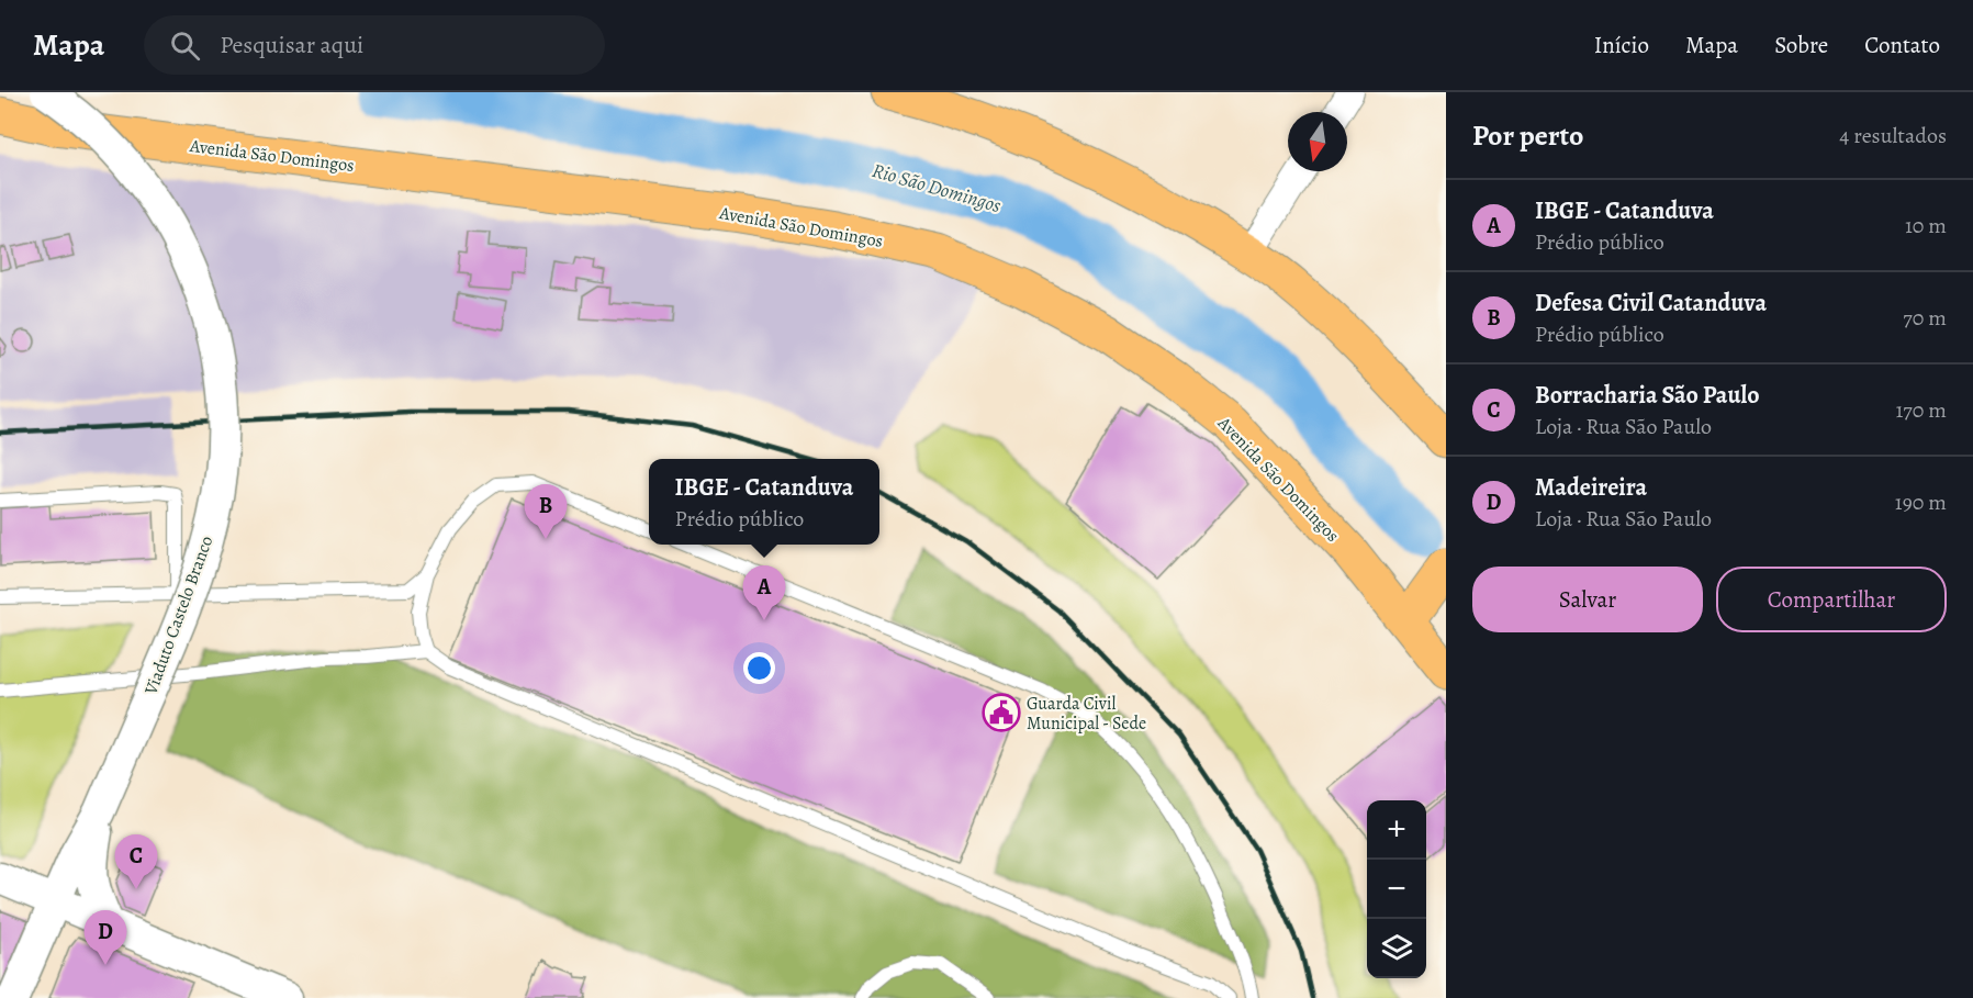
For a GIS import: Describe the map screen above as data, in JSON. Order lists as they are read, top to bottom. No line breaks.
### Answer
{"streets":{"main road":["Avenida São Domingos"],"street":["Viaduto Castelo Branco"]},"water":["Rio São Domingos"],"places":{"public building":["Guarda Civil Municipal - Sede"]},"north":"bottom","page":{"header":"Mapa","search":"Pesquisar aqui","nav":["Início","Mapa","Sobre","Contato"],"heading":["Por perto","4 resultados"],"list":[{"mark":"A","name":"IBGE - Catanduva","note":"Prédio público","value":"10 m"},{"mark":"B","name":"Defesa Civil Catanduva","note":"Prédio público","value":"70 m"},{"mark":"C","name":"Borracharia São Paulo","note":"Loja · Rua São Paulo","value":"170 m"},{"mark":"D","name":"Madeireira","note":"Loja · Rua São Paulo","value":"190 m"}],"popup":["IBGE - Catanduva","Prédio público"],"pins":["B","A","C","D"],"buttons":["Salvar","Compartilhar"],"map_buttons":["+","−"]}}
